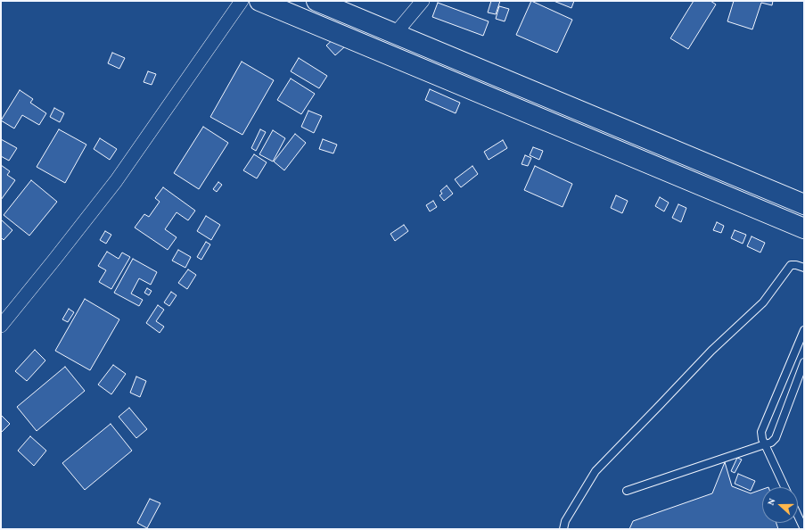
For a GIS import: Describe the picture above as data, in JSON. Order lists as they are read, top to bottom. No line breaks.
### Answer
{"north":"left"}
